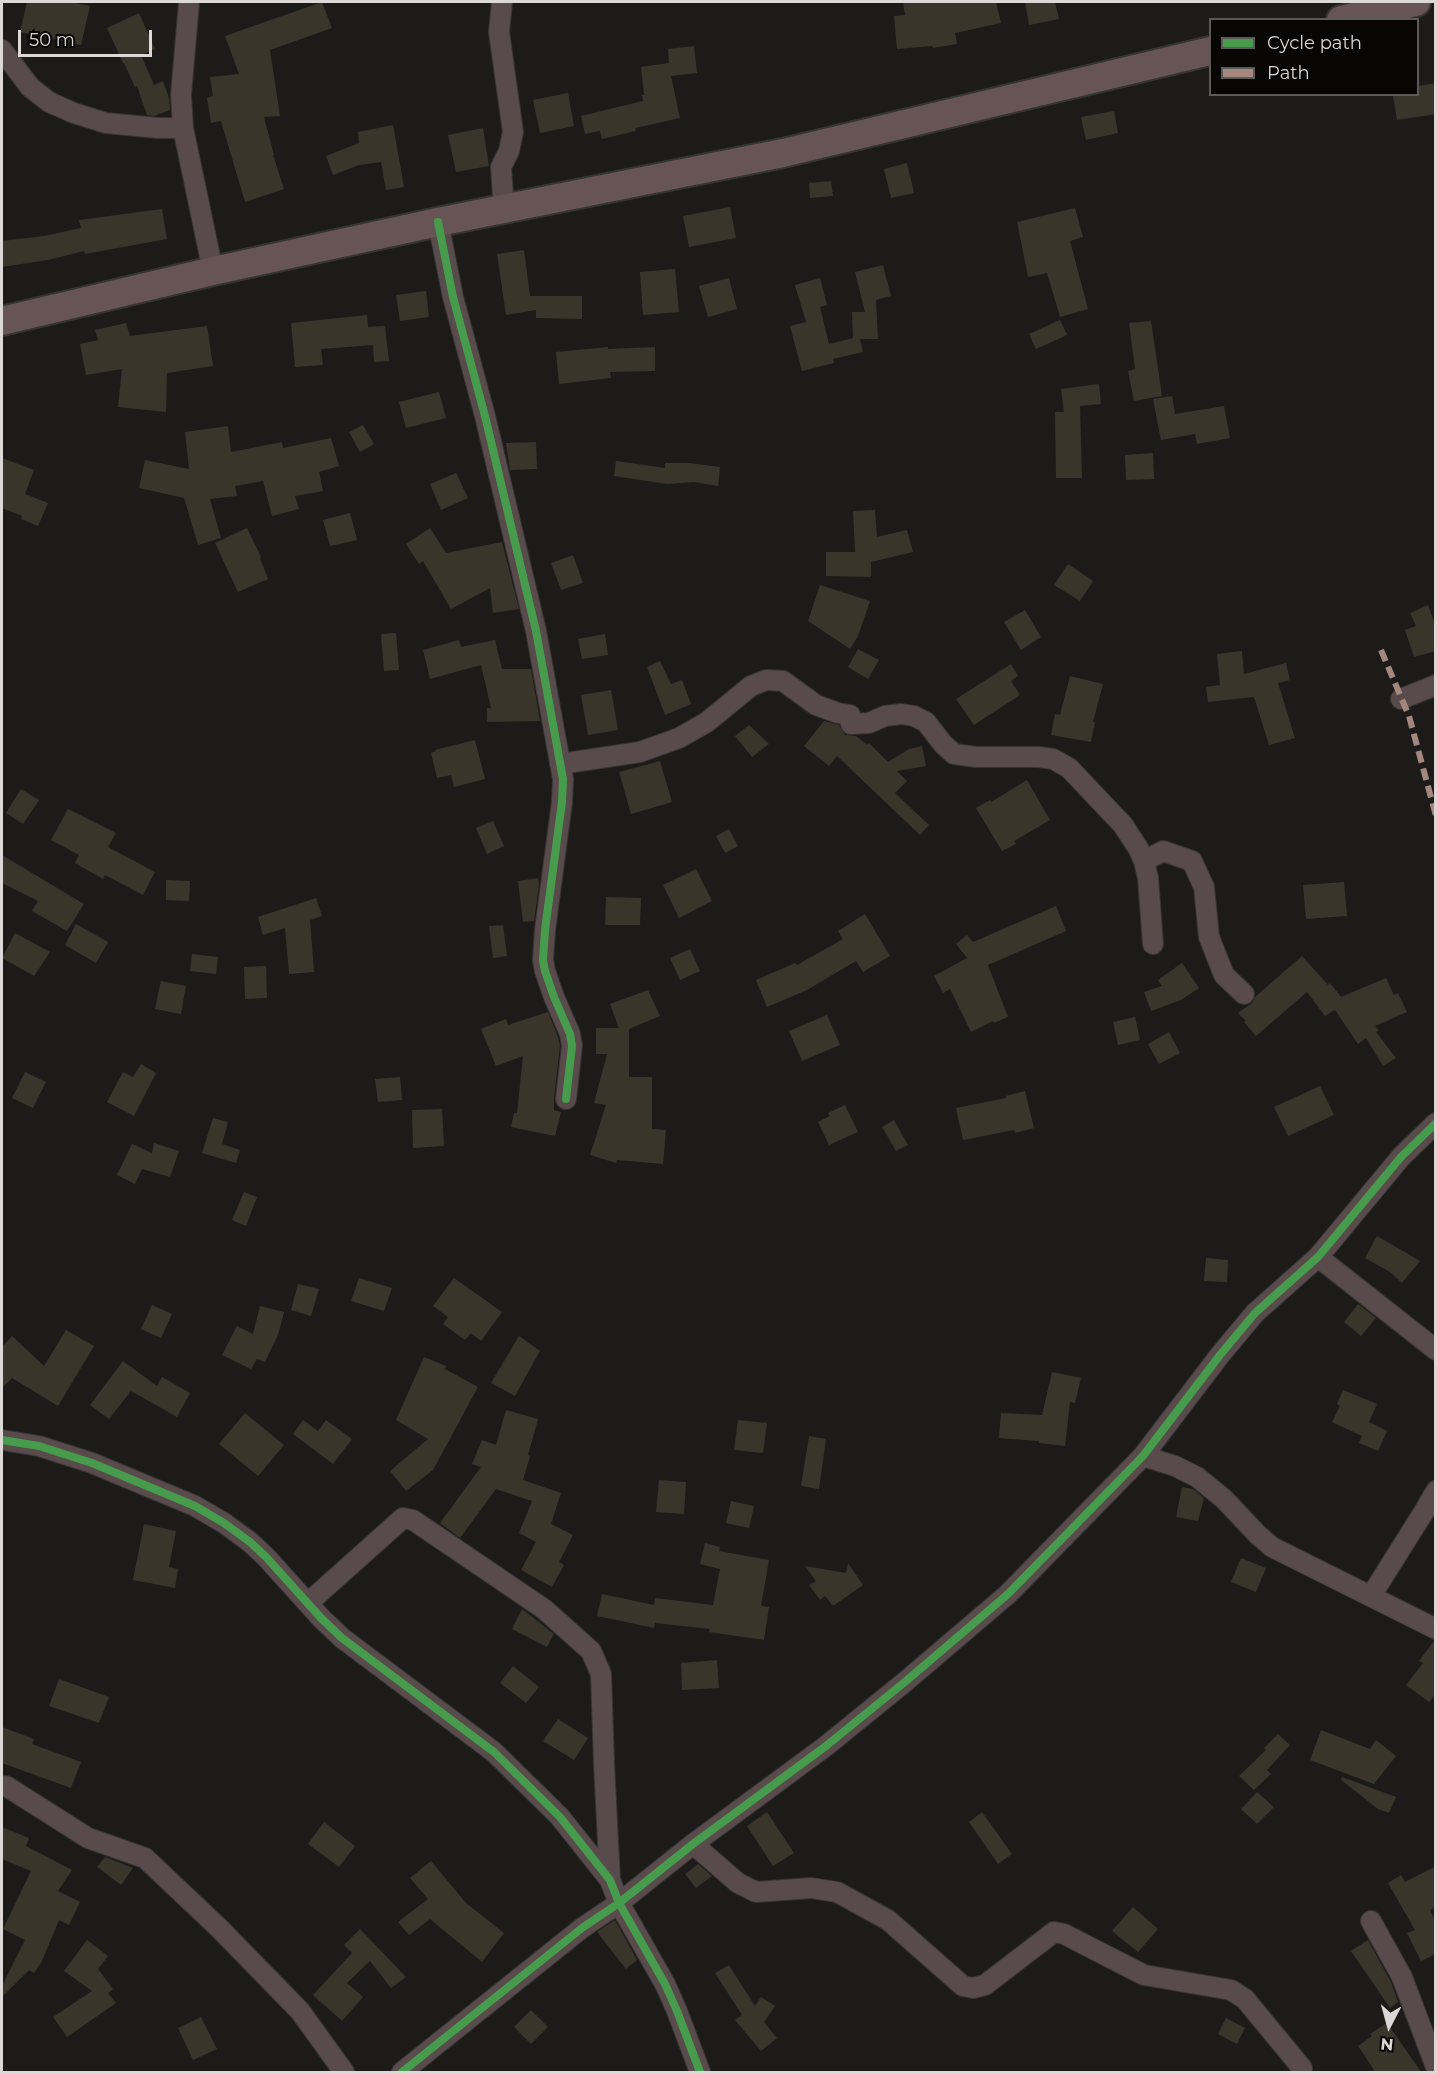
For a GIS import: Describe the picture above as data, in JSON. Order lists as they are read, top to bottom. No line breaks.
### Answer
{"legend":["Cycle path","Path"],"scale_bar":"50 m","north":"bottom"}
